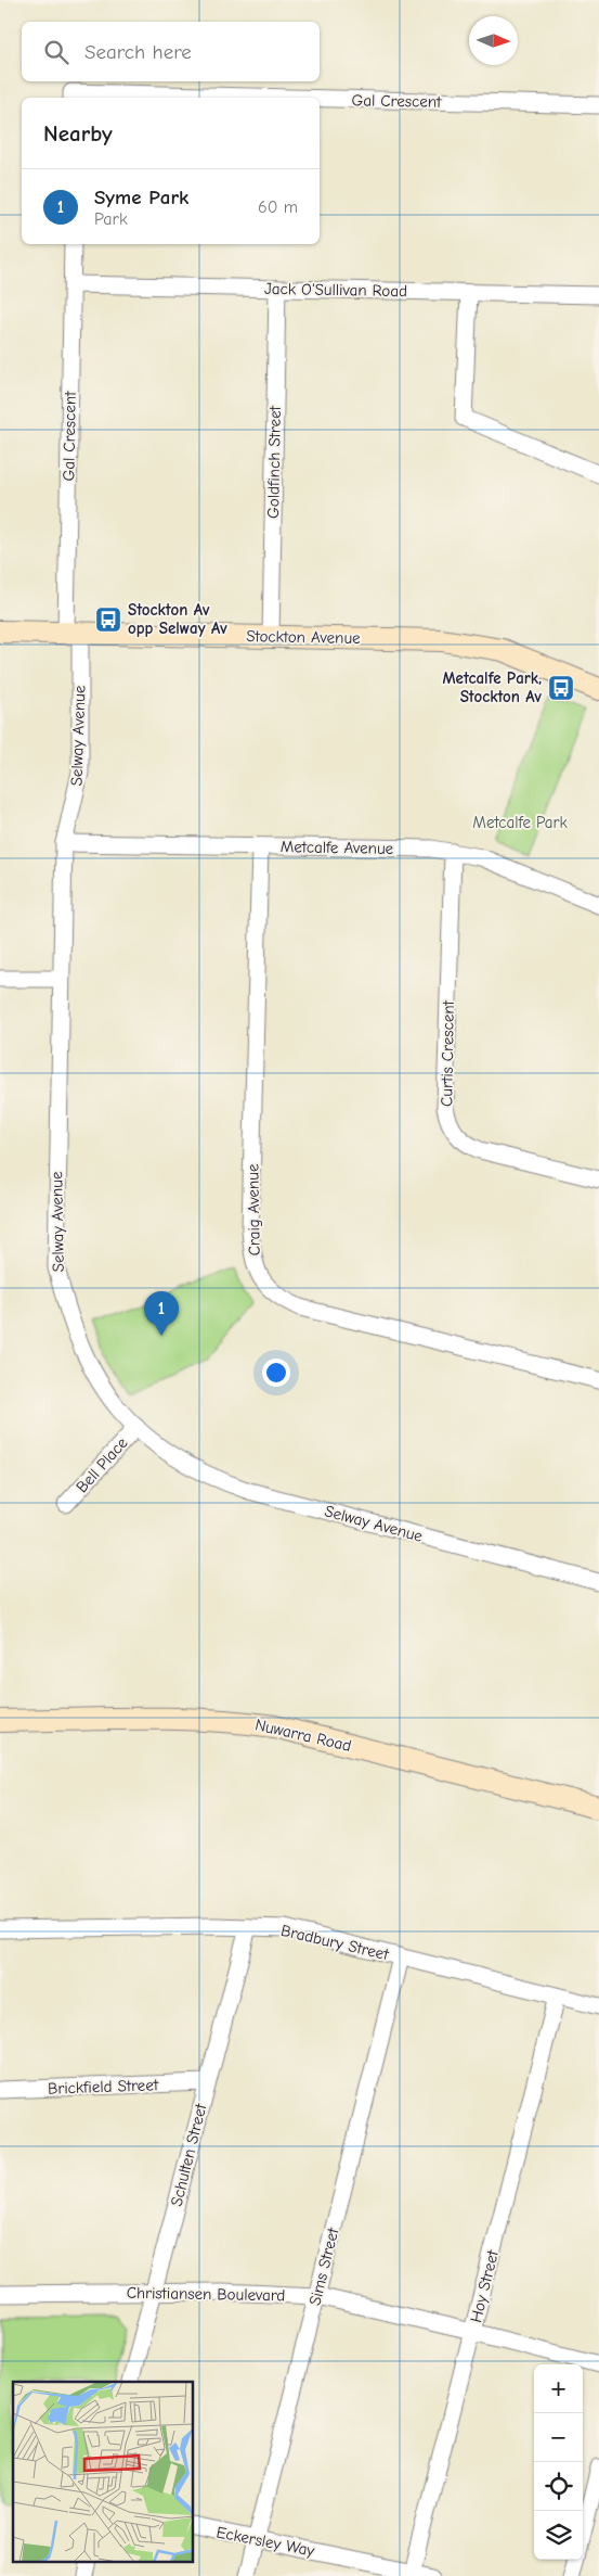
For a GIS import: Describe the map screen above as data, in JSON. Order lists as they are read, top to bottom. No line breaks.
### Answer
{"streets":{"main road":["Stockton Avenue","Nuwarra Road"],"street":["Gal Crescent","Jack O'Sullivan Road","Goldfinch Street","Selway Avenue","Metcalfe Avenue","Curtis Crescent","Craig Avenue","Bell Place","Bradbury Street","Brickfield Street","Schulten Street","Sims Street","Hoy Street","Christiansen Boulevard","Eckersley Way"]},"crossings":[["Gal Crescent","Jack O'Sullivan Road"],["Gal Crescent","Stockton Avenue"],["Gal Crescent","Selway Avenue"],["Jack O'Sullivan Road","Goldfinch Street"],["Goldfinch Street","Stockton Avenue"],["Stockton Avenue","Selway Avenue"],["Selway Avenue","Metcalfe Avenue"],["Selway Avenue","Bell Place"],["Metcalfe Avenue","Curtis Crescent"],["Metcalfe Avenue","Craig Avenue"],["Bradbury Street","Schulten Street"],["Bradbury Street","Sims Street"],["Bradbury Street","Hoy Street"],["Brickfield Street","Schulten Street"],["Schulten Street","Christiansen Boulevard"],["Sims Street","Christiansen Boulevard"],["Sims Street","Eckersley Way"],["Hoy Street","Christiansen Boulevard"],["Hoy Street","Eckersley Way"]],"parks":["Metcalfe Park"],"places":{"bus stop":["Stockton Av opp Selway Av","Metcalfe Park, Stockton Av"]},"north":"right","page":{"search":"Search here","heading":"Nearby","list":[{"mark":"1","name":"Syme Park","note":"Park","value":"60 m"}],"pins":"1","map_buttons":["+","−"]}}
